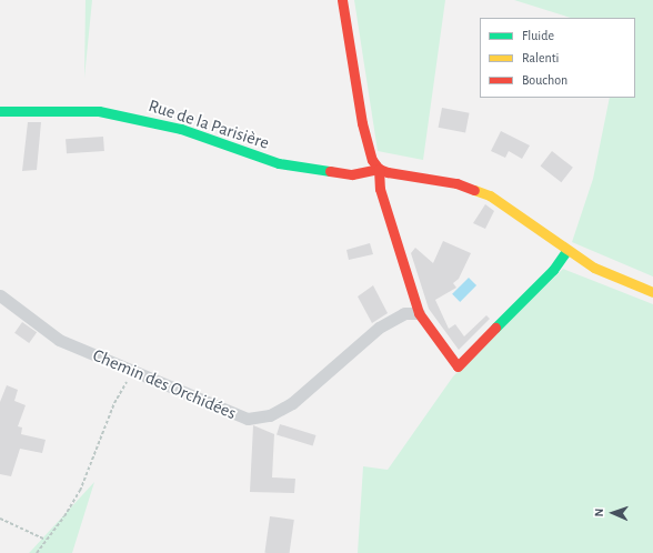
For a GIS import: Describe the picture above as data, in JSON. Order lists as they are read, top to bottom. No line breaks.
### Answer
{"streets":{"street":["Rue de la Parisière","Chemin des Orchidées"]},"legend":["Fluide","Ralenti","Bouchon"],"north":"left"}
